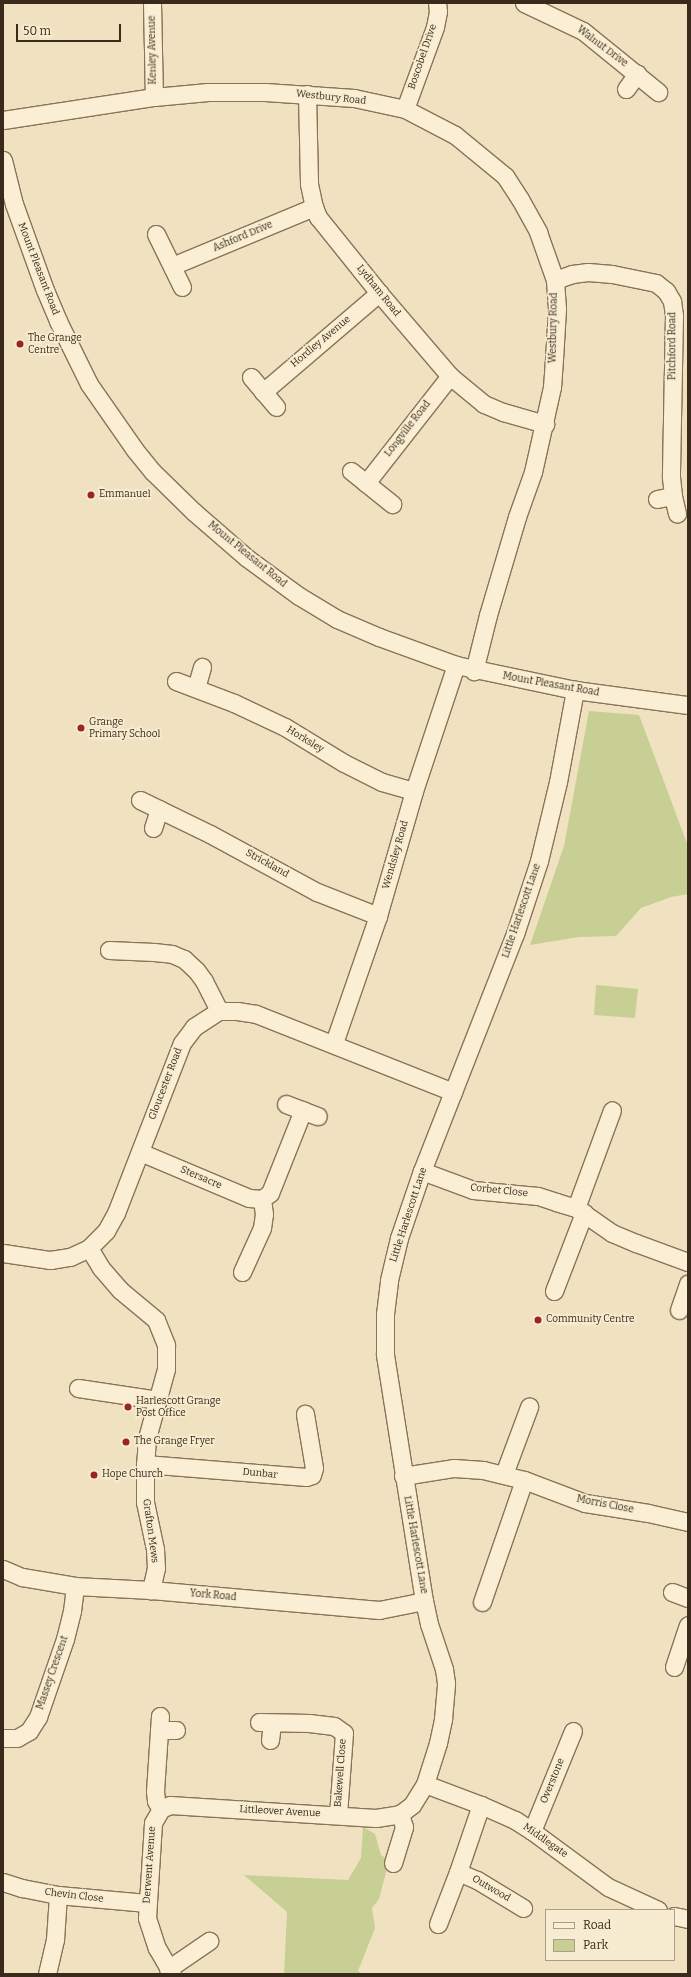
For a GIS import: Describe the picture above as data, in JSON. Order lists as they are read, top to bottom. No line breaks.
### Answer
{"streets":{"street":["Walnut Drive","Kenley Avenue","Boscobel Drive","Westbury Road","Ashford Drive","Mount Pleasant Road","Lydham Road","Hordley Avenue","Pitchford Road","Longville Road","Horksley","Wendsley Road","Strickland","Little Harlescott Lane","Gloucester Road","Stersacre","Corbet Close","Dunbar","Morris Close","Grafton Mews","York Road","Massey Crescent","Bakewell Close","Overstone","Littleover Avenue","Middlegate","Derwent Avenue","Outwood","Chevin Close"]},"crossings":[["Kenley Avenue","Westbury Road"],["Boscobel Drive","Westbury Road"],["Westbury Road","Mount Pleasant Road"],["Westbury Road","Lydham Road"],["Westbury Road","Pitchford Road"],["Ashford Drive","Lydham Road"],["Mount Pleasant Road","Wendsley Road"],["Mount Pleasant Road","Little Harlescott Lane"],["Lydham Road","Hordley Avenue"],["Lydham Road","Longville Road"],["Horksley","Wendsley Road"],["Wendsley Road","Strickland"],["Little Harlescott Lane","Corbet Close"],["Little Harlescott Lane","Morris Close"],["Little Harlescott Lane","York Road"],["Little Harlescott Lane","Littleover Avenue"],["Little Harlescott Lane","Middlegate"],["Gloucester Road","Stersacre"],["Gloucester Road","Grafton Mews"],["Dunbar","Grafton Mews"],["Grafton Mews","York Road"],["York Road","Massey Crescent"],["Bakewell Close","Littleover Avenue"],["Overstone","Middlegate"],["Littleover Avenue","Derwent Avenue"],["Middlegate","Outwood"],["Derwent Avenue","Chevin Close"]],"places":["The Grange Centre","Emmanuel","Grange Primary School","Community Centre","Harlescott Grange Post Office","The Grange Fryer","Hope Church"],"legend":["Road","Park"],"scale_bar":"50 m"}
